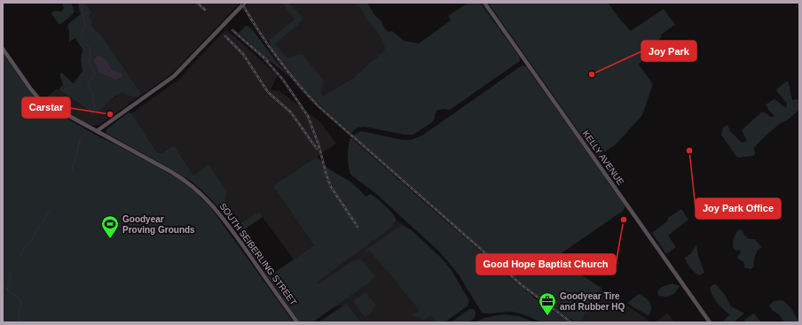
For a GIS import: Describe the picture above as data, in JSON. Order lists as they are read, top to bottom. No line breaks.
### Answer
{"streets":{"main road":["KELLY AVENUE","SOUTH SEIBERLING STREET"]},"places":{"other":["Joy Park","Carstar","Joy Park Office","Good Hope Baptist Church"],"sports":["Goodyear Proving Grounds"],"office":["Goodyear Tire and Rubber HQ"]}}
